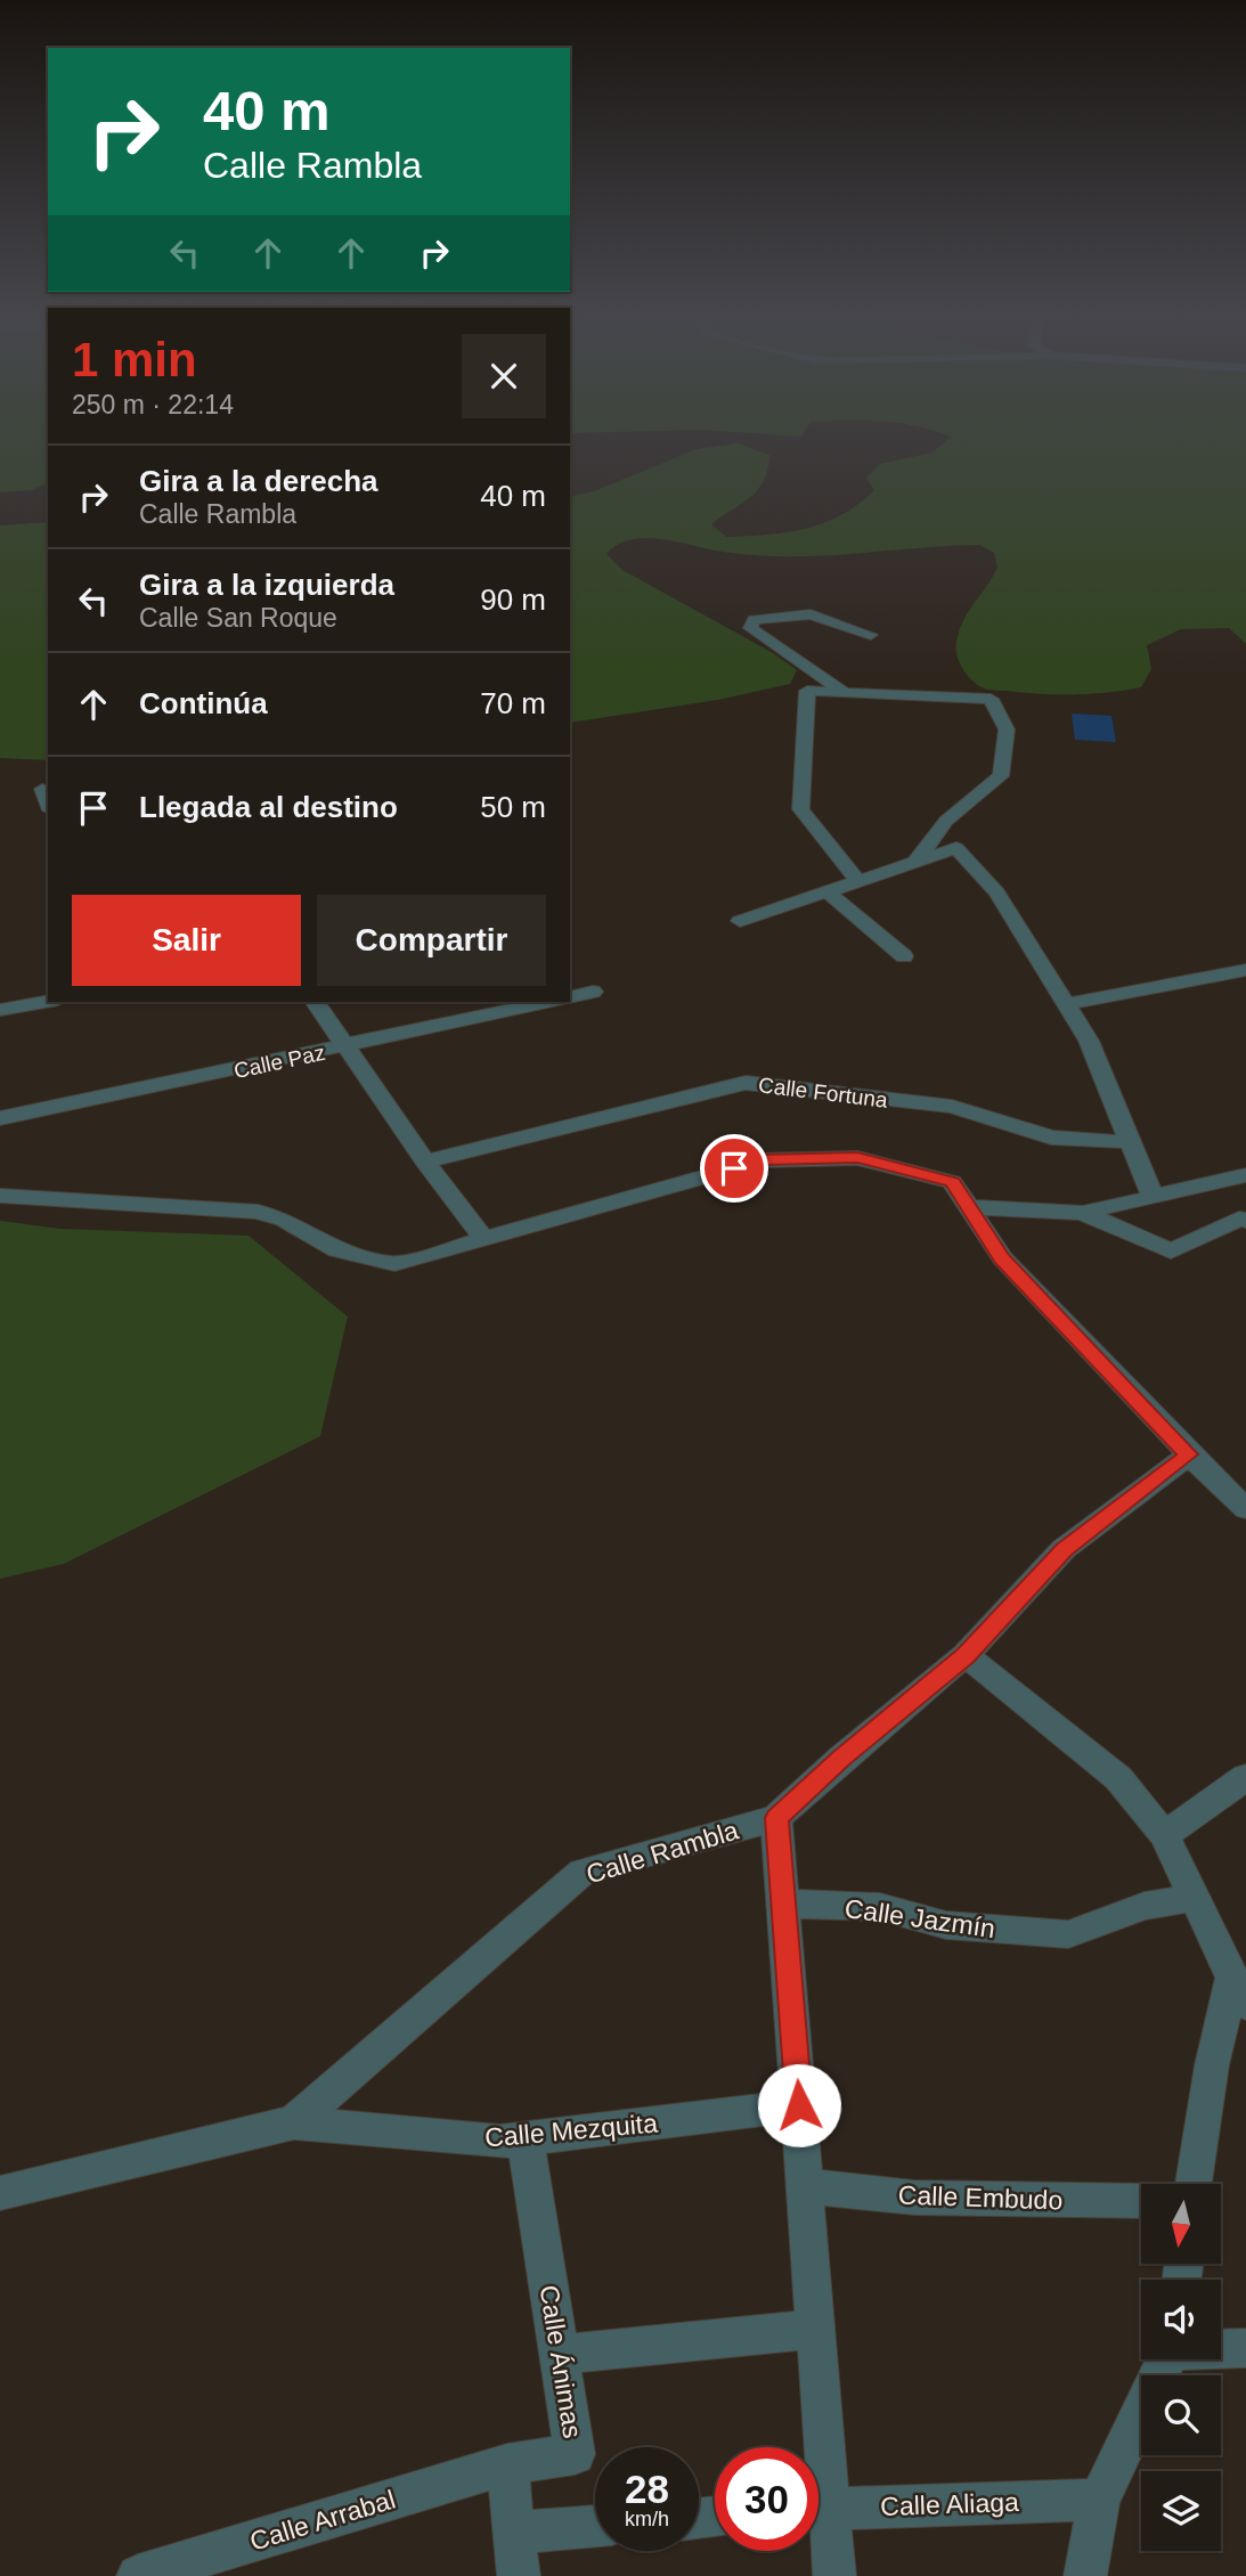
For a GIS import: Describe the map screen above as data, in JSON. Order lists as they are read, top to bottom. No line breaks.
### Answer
{"streets":{"street":["Calle Paz","Calle Fortuna","Calle Rambla","Calle Jazmín","Calle Mezquita","Calle Embudo","Calle Ánimas","Calle Aliaga","Calle Arrabal"]},"crossings":[["Calle Rambla","Calle Mezquita"],["Calle Mezquita","Calle Ánimas"],["Calle Ánimas","Calle Arrabal"]],"north":"bottom","page":{"turn":["40 m","Calle Rambla"],"heading":["1 min","250 m · 22:14"],"list":[{"name":"Gira a la derecha","note":"Calle Rambla","value":"40 m"},{"name":"Gira a la izquierda","note":"Calle San Roque","value":"90 m"},{"name":"Continúa","value":"70 m"},{"name":"Llegada al destino","value":"50 m"}],"buttons":["Salir","Compartir"],"speed":"28 km/h","limit":"30"}}
